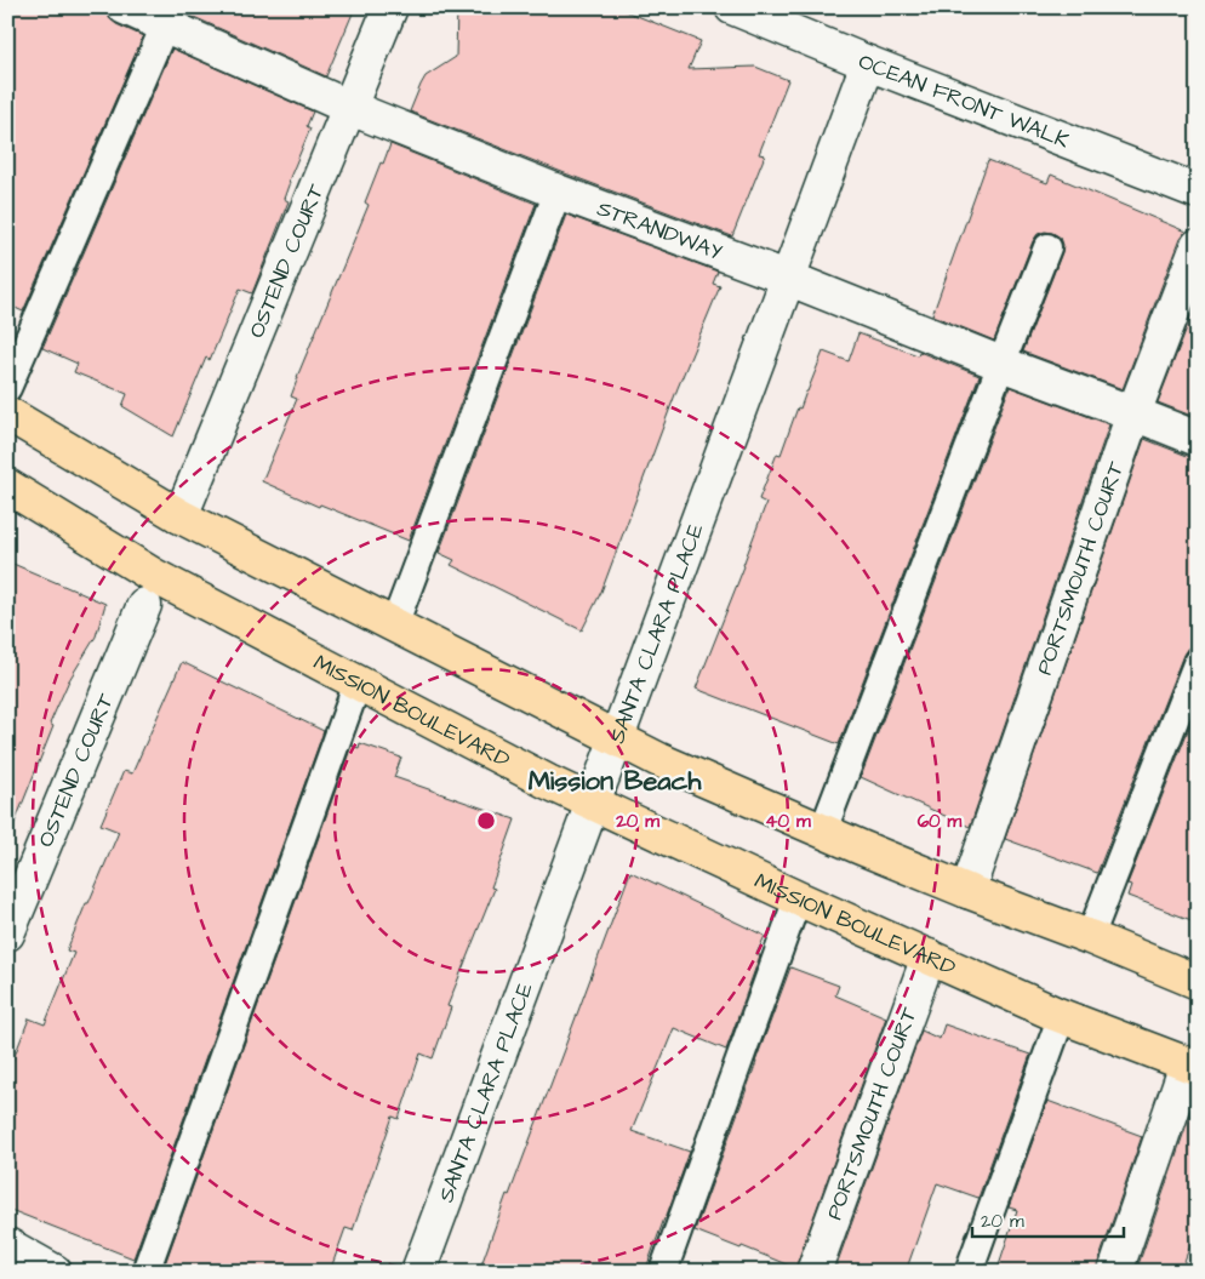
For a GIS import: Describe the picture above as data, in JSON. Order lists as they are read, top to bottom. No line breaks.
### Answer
{"streets":{"main road":["MISSION BOULEVARD"],"street":["OCEAN FRONT WALK","STRANDWAY","OSTEND COURT","PORTSMOUTH COURT","SANTA CLARA PLACE"]},"crossings":[["OCEAN FRONT WALK","SANTA CLARA PLACE"],["STRANDWAY","OSTEND COURT"],["STRANDWAY","PORTSMOUTH COURT"],["STRANDWAY","SANTA CLARA PLACE"],["PORTSMOUTH COURT","MISSION BOULEVARD"],["SANTA CLARA PLACE","MISSION BOULEVARD"]],"districts":["Mission Beach"],"scale_bar":"20 m","rings":["20 m","40 m","60 m"]}
